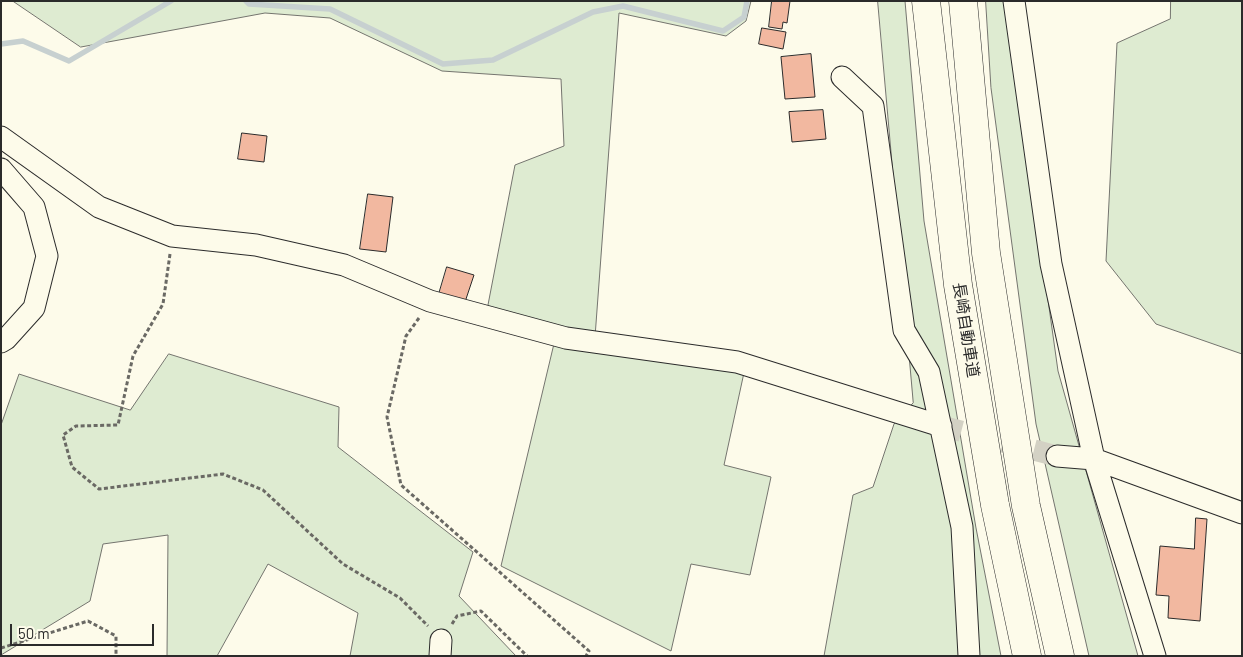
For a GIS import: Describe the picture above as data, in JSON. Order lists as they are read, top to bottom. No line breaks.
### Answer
{"streets":{"highway":["長崎自動車道"]},"scale_bar":"50 m"}
